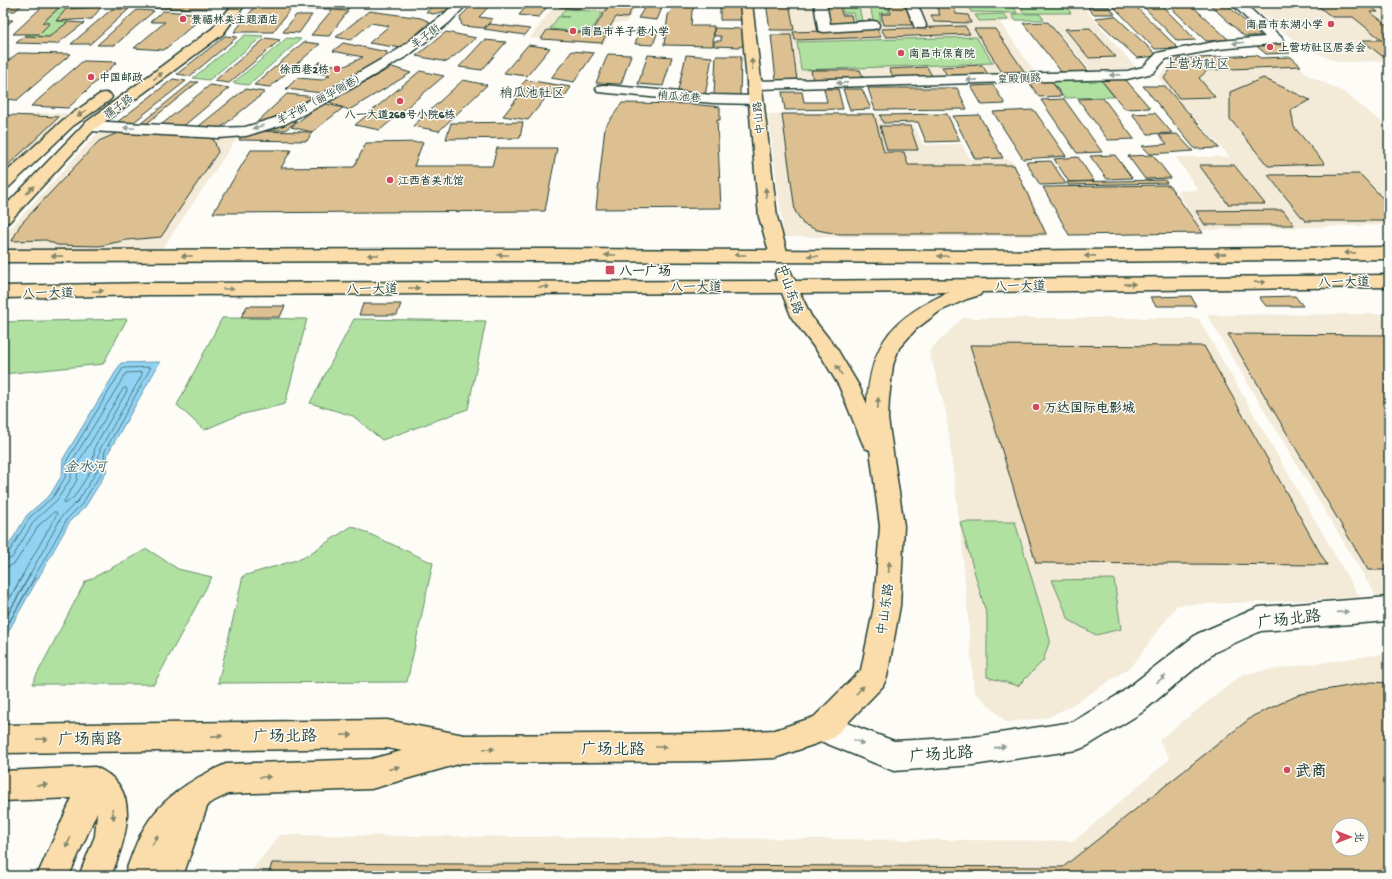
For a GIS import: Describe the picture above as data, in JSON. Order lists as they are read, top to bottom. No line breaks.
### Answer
{"streets":{"main road":["孺子路","中山路","八一大道","中山东路","广场北路","广场南路"],"street":["羊子街","皇殿侧路","梢瓜池巷","羊子街（丽华侧巷）"]},"crossings":[["羊子街","羊子街（丽华侧巷）"],["皇殿侧路","中山路"],["梢瓜池巷","中山路"],["羊子街（丽华侧巷）","孺子路"],["中山路","中山东路"],["八一大道","中山东路"],["中山东路","广场北路"],["广场北路","广场南路"]],"one_way":["皇殿侧路","羊子街（丽华侧巷）","中山路","中山东路","广场北路"],"districts":["上营坊社区","梢瓜池社区"],"water":["金水河"],"places":{"other":["景福林美主题酒店","南昌市东湖小学","南昌市羊子巷小学","上营坊社区居委会","南昌市保育院","徐西巷2栋","中国邮政","八一大道268号小院6栋","江西省美术馆","万达国际电影城","武商"],"transit":["八一广场"]},"north":"right"}
